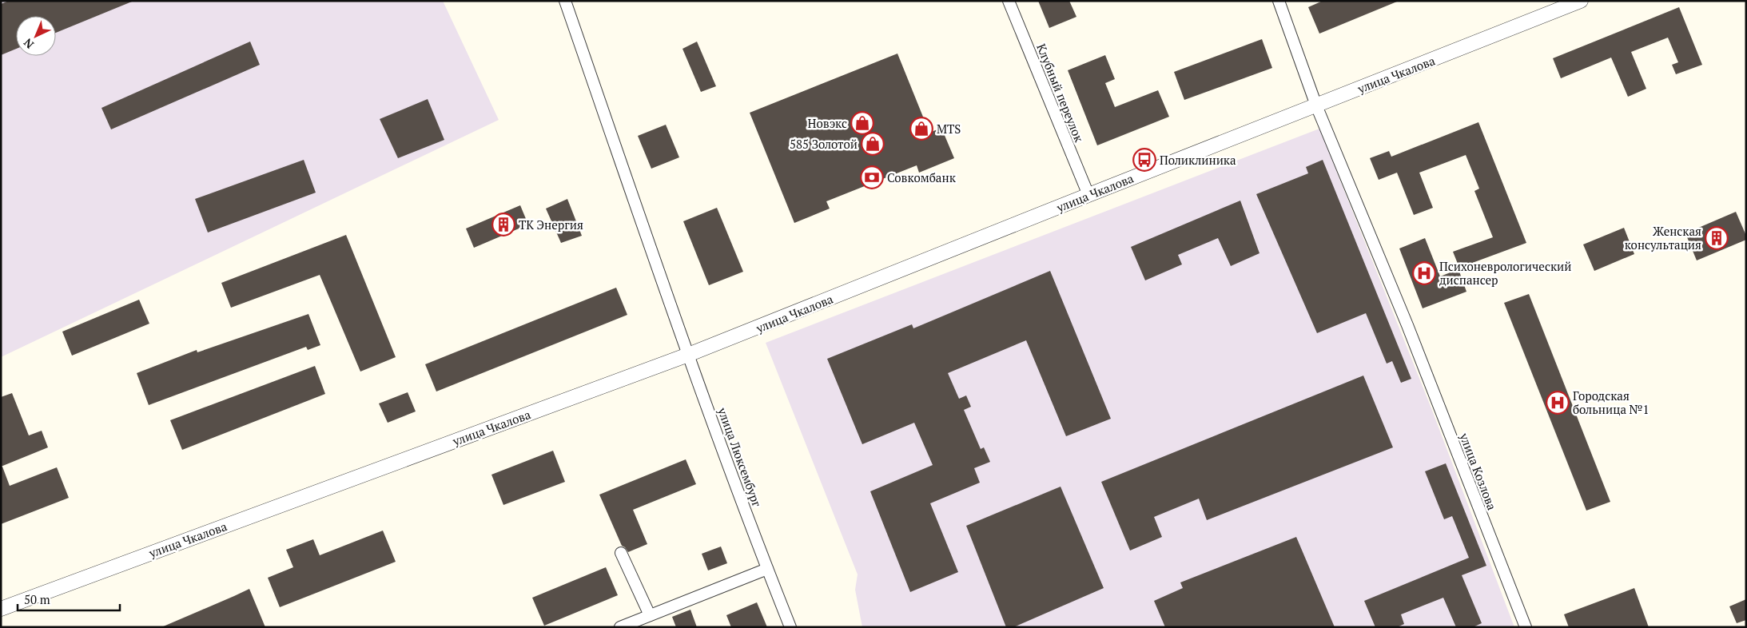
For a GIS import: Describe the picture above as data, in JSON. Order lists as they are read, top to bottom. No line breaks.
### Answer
{"streets":{"street":["улица Чкалова","Клубный переулок","улица Люксембург","улица Козлова"]},"crossings":[["улица Чкалова","Клубный переулок"],["улица Чкалова","улица Люксембург"],["улица Чкалова","улица Козлова"]],"places":{"shop":["Новэкс","MTS","585 Золотой"],"bus stop":["Поликлиника"],"bank":["Совкомбанк"],"building":["ТК Энергия","Женская консультация"],"hospital":["Психоневрологический диспансер","Городская больница №1"]},"scale_bar":"50 m","north":"bottom left"}
